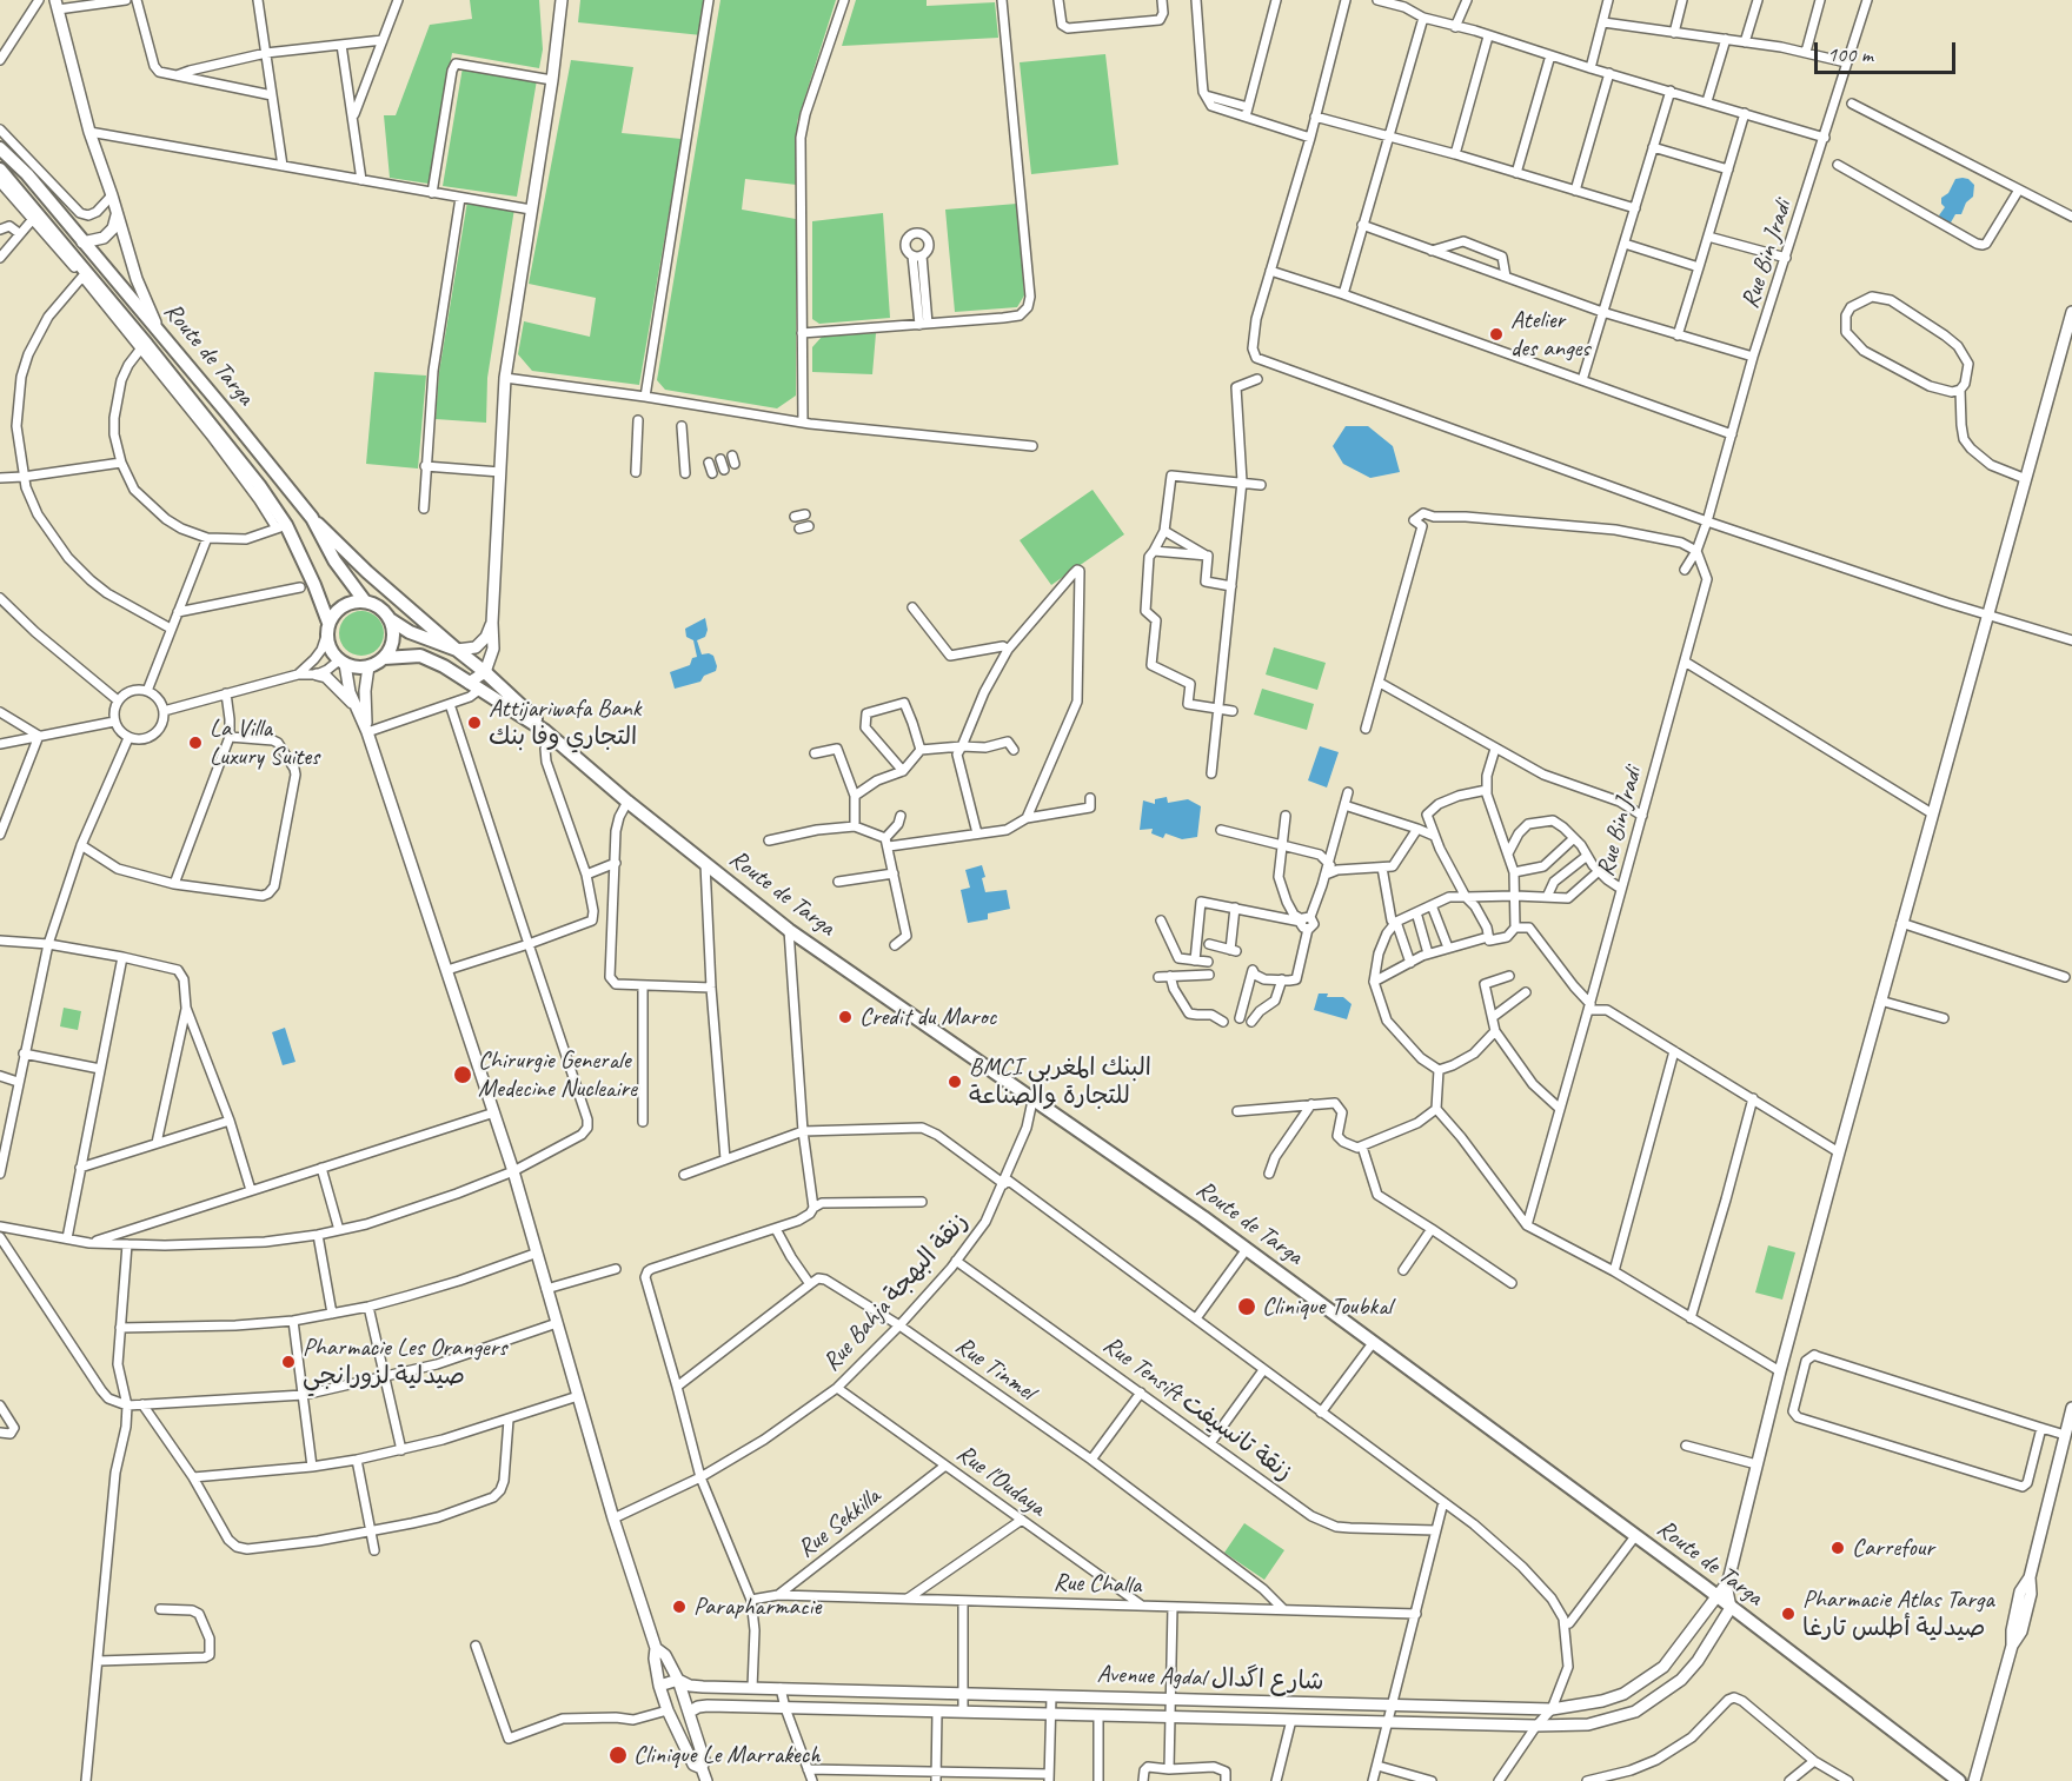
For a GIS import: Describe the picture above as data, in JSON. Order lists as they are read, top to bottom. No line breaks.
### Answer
{"streets":{"main road":["Route de Targa"],"street":["Rue Bin Jradi","Rue Bahja زنقة البهجة","Rue Tinmel","Rue Tensift زنقة تانسيفت","Rue l'Oudaya","Rue Sekkilla","Rue Challa","Avenue Agdal شارع اگدال"]},"crossings":[["Route de Targa","Rue Bahja زنقة البهجة"],["Route de Targa","Avenue Agdal شارع اگدال"],["Rue Bahja زنقة البهجة","Rue Tinmel"],["Rue Bahja زنقة البهجة","Rue Tensift زنقة تانسيفت"],["Rue Bahja زنقة البهجة","Rue l'Oudaya"],["Rue Tinmel","Rue Challa"],["Rue l'Oudaya","Rue Sekkilla"],["Rue l'Oudaya","Rue Challa"],["Rue Sekkilla","Rue Challa"]],"places":["Atelier des anges","Attijariwafa Bank التجاري وفا بنك","La Villa Luxury Suites","Credit du Maroc","Chirurgie Generale Medecine Nucleaire","BMCI البنك المغربي للتجارة والصناعة","Clinique Toubkal","Pharmacie Les Orangers صيدلية لزورانجي","Carrefour","Parapharmacie","Pharmacie Atlas Targa صيدلية أطلس تارغا","Clinique Le Marrakech"],"scale_bar":"100 m"}
